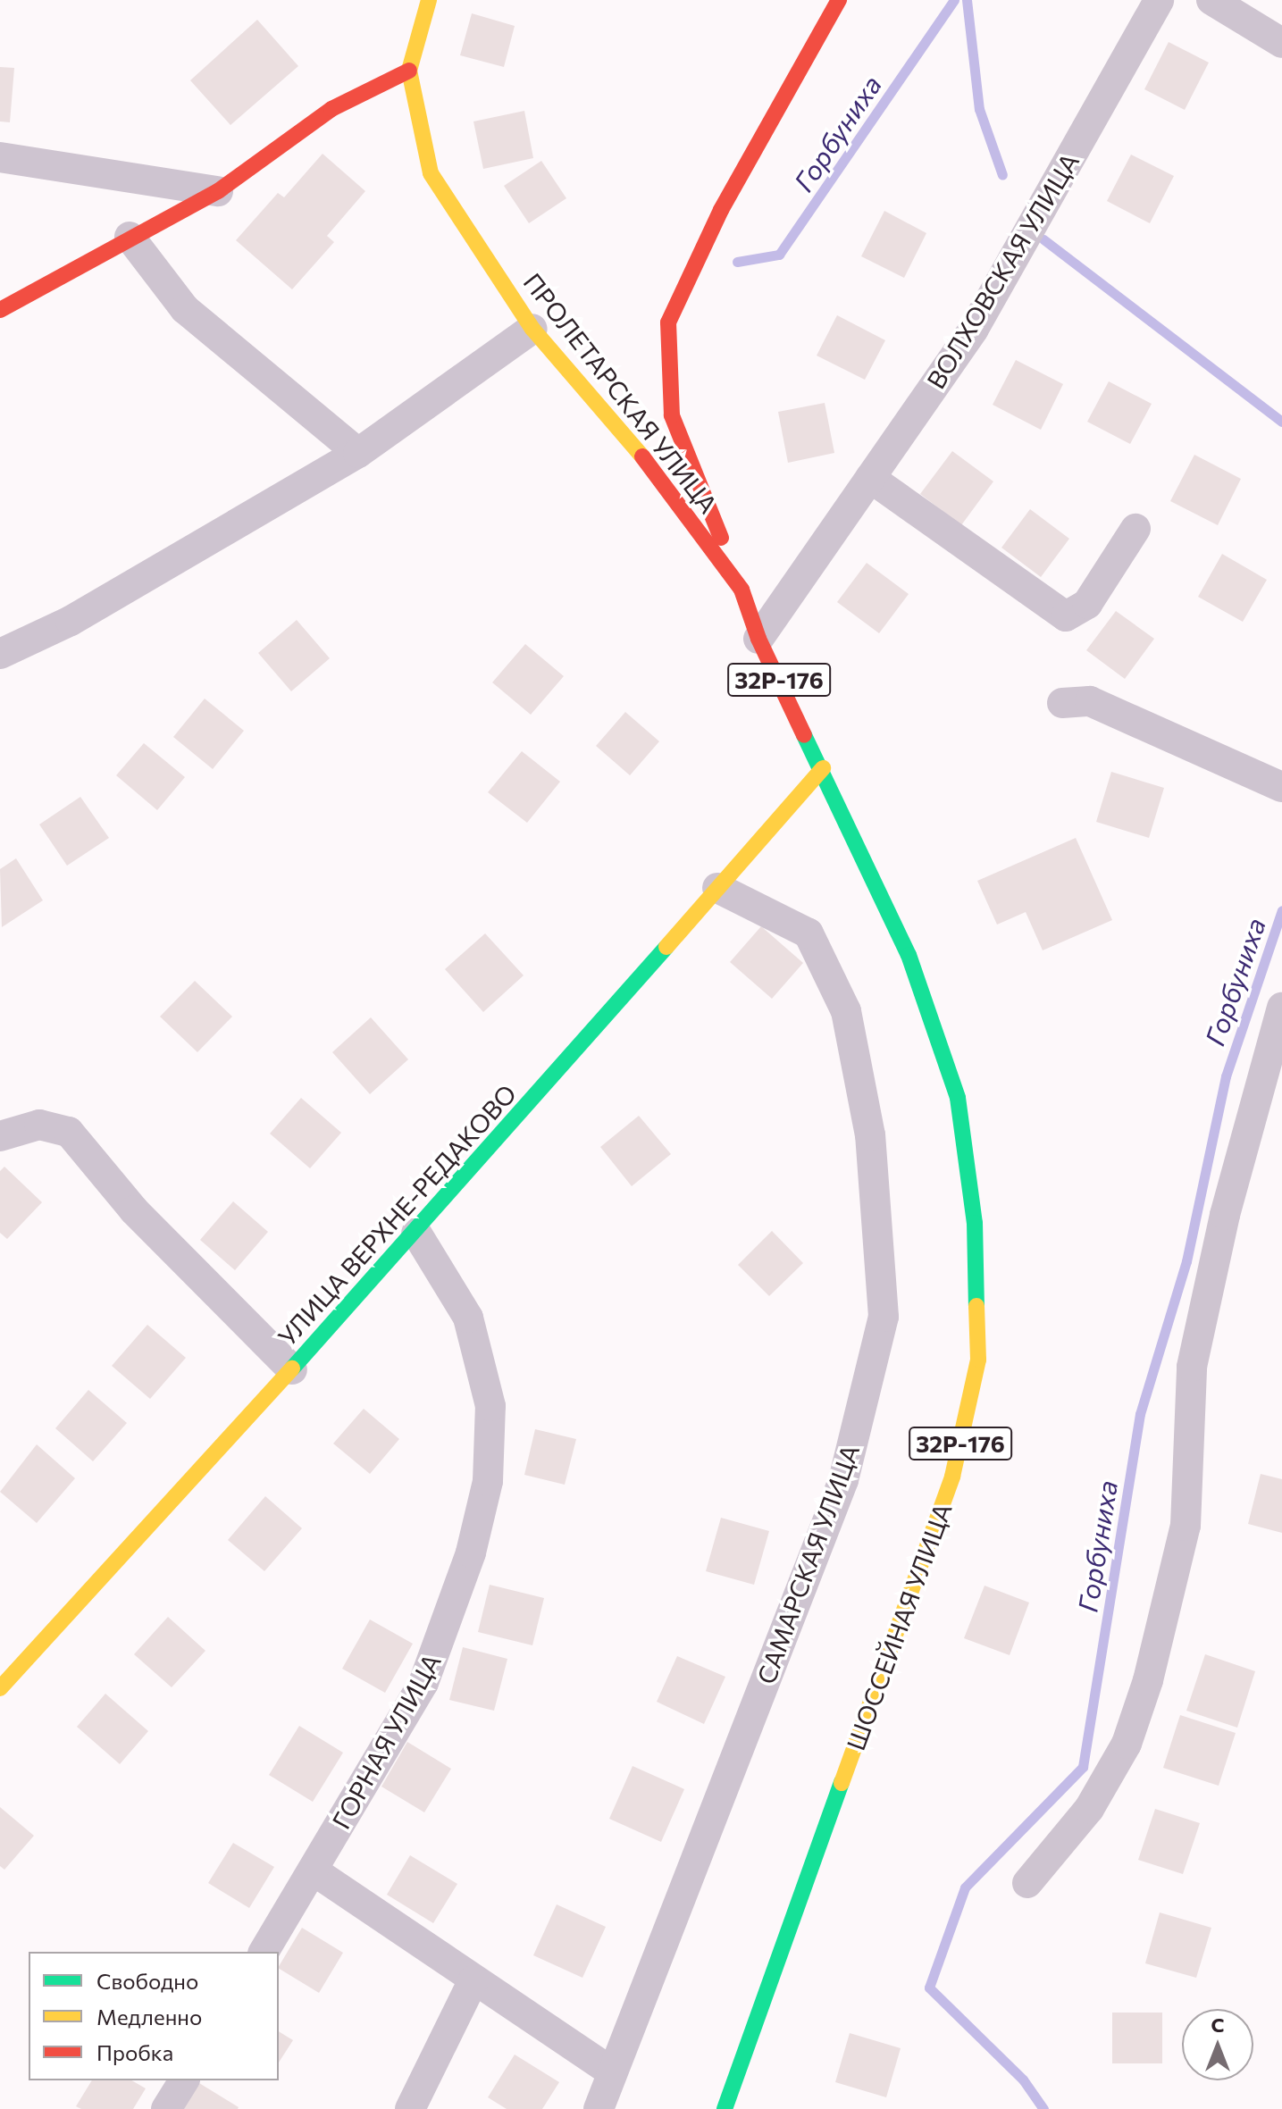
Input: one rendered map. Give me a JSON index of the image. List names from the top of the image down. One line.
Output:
{"streets":{"main road":["ПРОЛЕТАРСКАЯ УЛИЦА","32Р-176","УЛИЦА ВЕРХНЕ-РЕДАКОВО","ШОССЕЙНАЯ УЛИЦА"],"street":["ВОЛХОВСКАЯ УЛИЦА","САМАРСКАЯ УЛИЦА","ГОРНАЯ УЛИЦА"]},"crossings":[["ВОЛХОВСКАЯ УЛИЦА","ПРОЛЕТАРСКАЯ УЛИЦА"],["ПРОЛЕТАРСКАЯ УЛИЦА","УЛИЦА ВЕРХНЕ-РЕДАКОВО"],["ПРОЛЕТАРСКАЯ УЛИЦА","ШОССЕЙНАЯ УЛИЦА"],["УЛИЦА ВЕРХНЕ-РЕДАКОВО","САМАРСКАЯ УЛИЦА"],["УЛИЦА ВЕРХНЕ-РЕДАКОВО","ШОССЕЙНАЯ УЛИЦА"],["УЛИЦА ВЕРХНЕ-РЕДАКОВО","ГОРНАЯ УЛИЦА"]],"water":["Горбуниха"],"legend":["Свободно","Медленно","Пробка"],"north":"top"}
